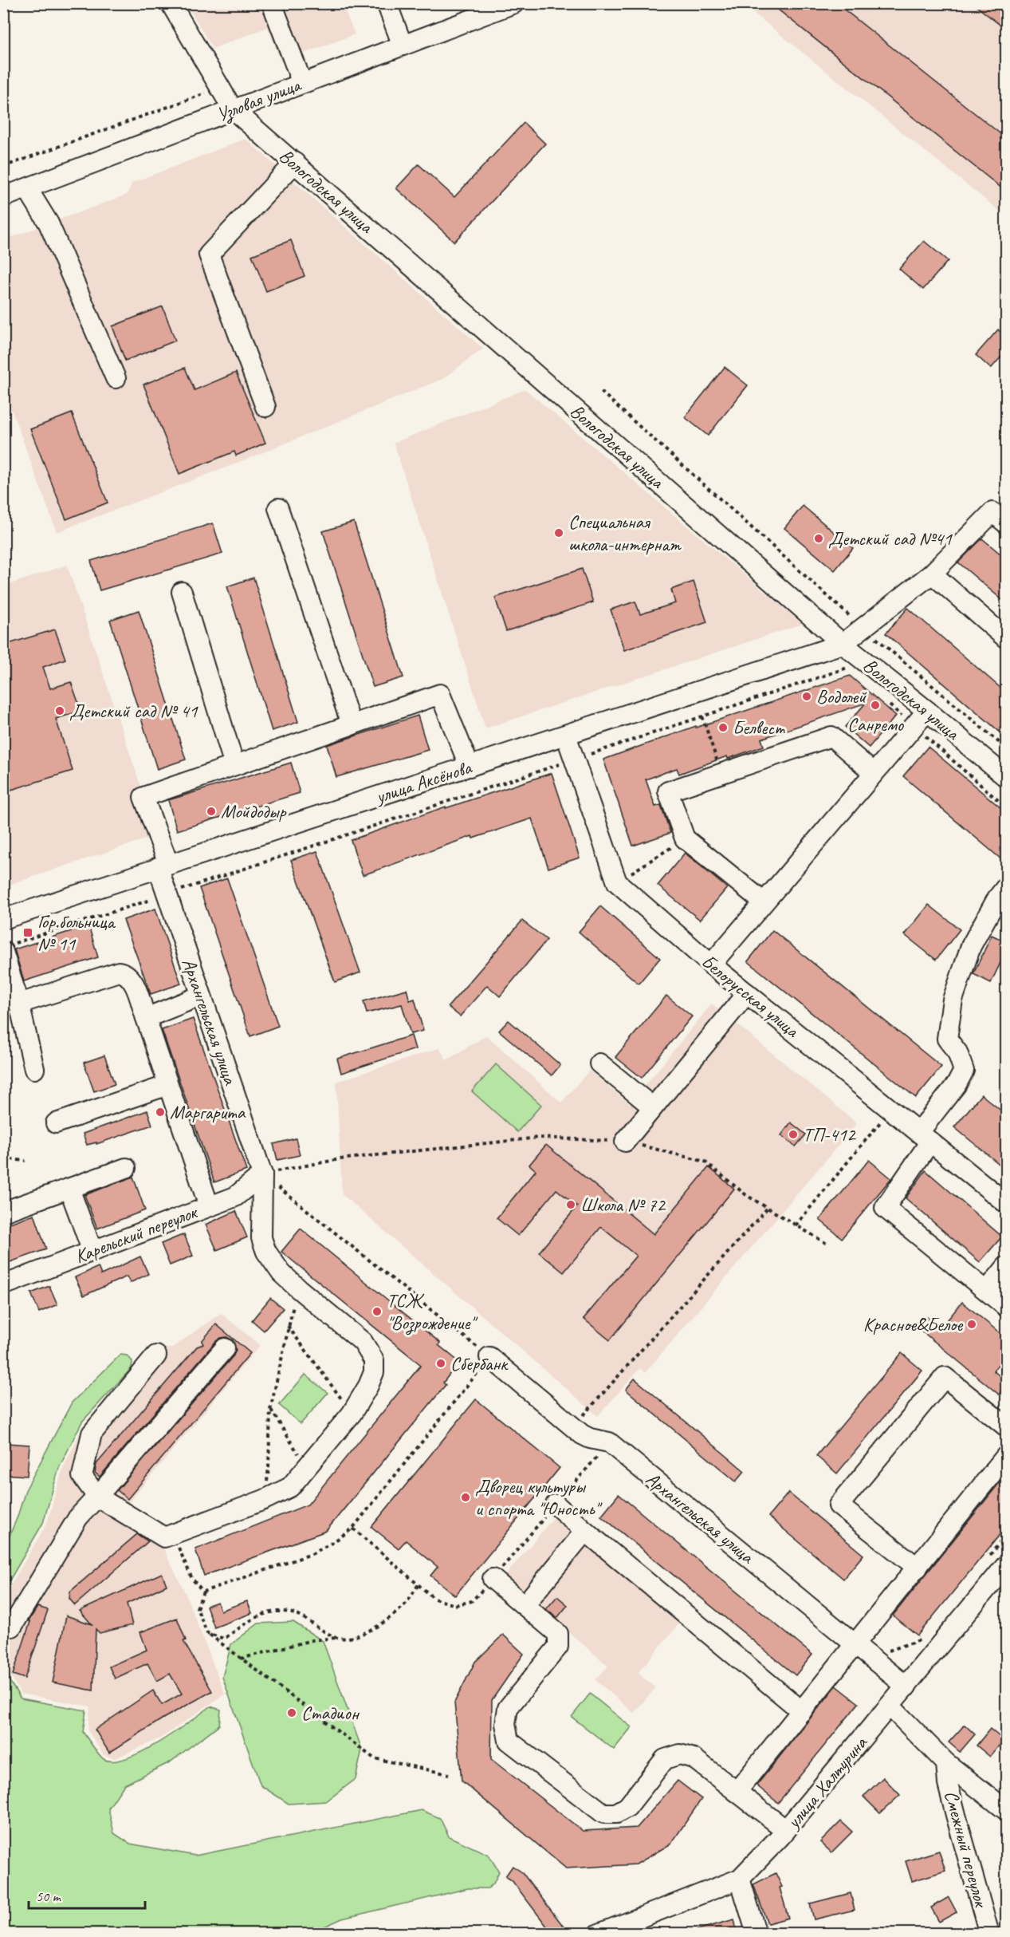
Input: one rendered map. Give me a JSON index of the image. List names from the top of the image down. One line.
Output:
{"streets":{"street":["Узловая улица","Вологодская улица","улица Аксёнова","Белорусская улица","Архангельская улица","Карельский переулок","улица Халтурина","Смежный переулок"]},"crossings":[["Узловая улица","Вологодская улица"],["Вологодская улица","улица Аксёнова"],["улица Аксёнова","Белорусская улица"],["улица Аксёнова","Архангельская улица"],["Архангельская улица","Карельский переулок"],["Архангельская улица","улица Халтурина"]],"places":{"other":["Специальная школа-интернат","Детский сад №41","Водолей","Санремо","Детский сад № 41","Белвест","Мойдодыр","Маргарита","ТП-412","Школа № 72","ТСЖ \"Возрождение\"","Красное&Белое","Сбербанк","Дворец культуры и спорта \"Юность\"","Стадион"],"transit":["Гор.больница № 11"]},"scale_bar":"50 m"}
